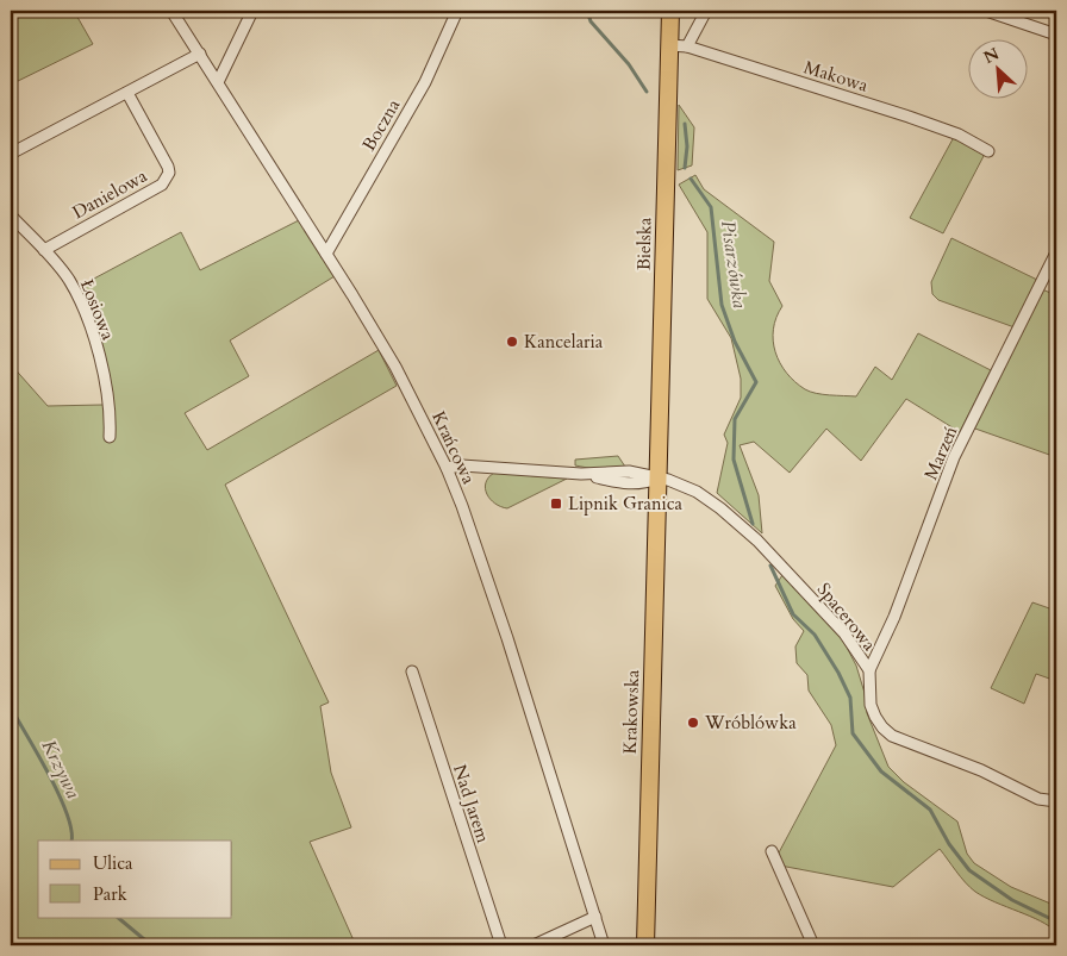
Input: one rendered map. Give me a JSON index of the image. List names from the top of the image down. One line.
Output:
{"streets":{"main road":["Bielska","Krakowska"],"street":["Makowa","Boczna","Danielowa","Łosiowa","Krańcowa","Marzeń","Spacerowa","Nad Jarem"]},"crossings":[["Makowa","Bielska"],["Boczna","Krańcowa"],["Danielowa","Łosiowa"],["Bielska","Spacerowa"],["Bielska","Krakowska"],["Krańcowa","Spacerowa"],["Marzeń","Spacerowa"],["Spacerowa","Krakowska"]],"water":["Pisarzówka","Krzywa"],"places":{"other":["Kancelaria","Wróblówka"],"transit":["Lipnik Granica"]},"legend":["Ulica","Park"],"north":"top left"}
